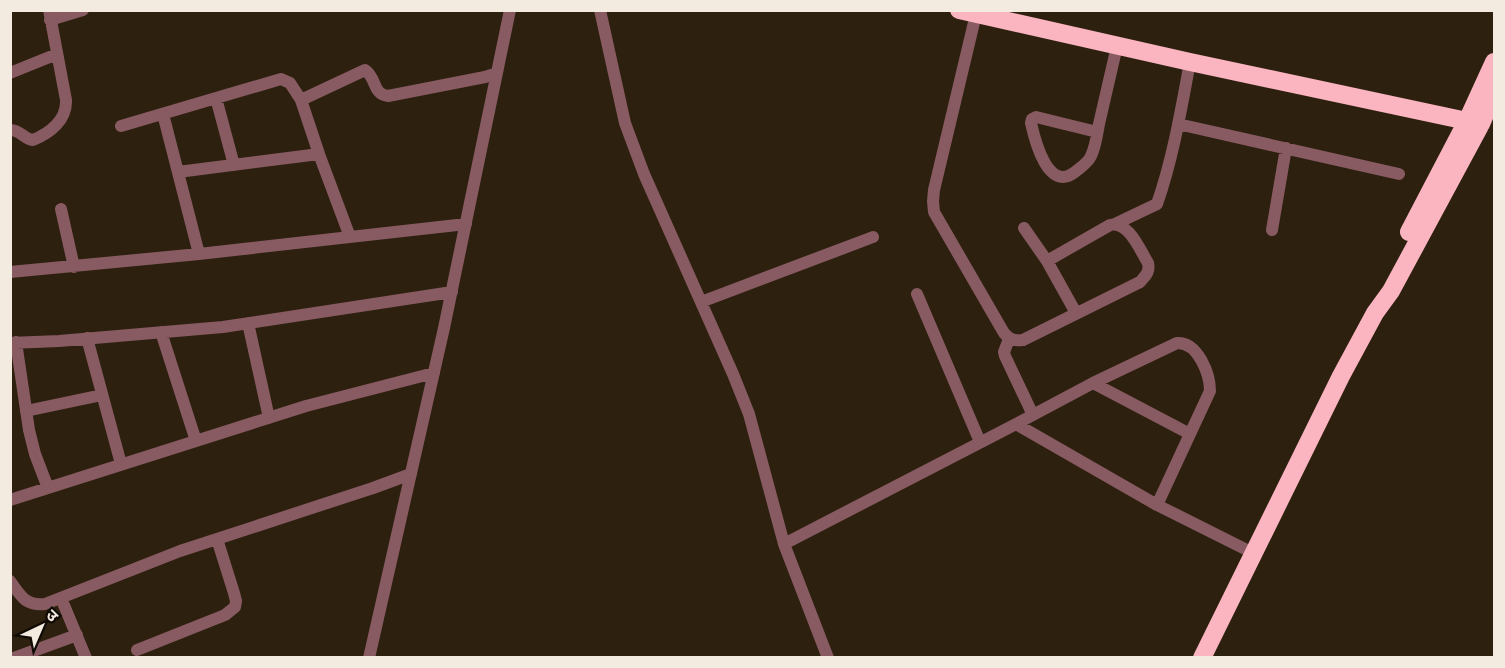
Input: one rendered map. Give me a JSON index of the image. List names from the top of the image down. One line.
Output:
{"north":"top right"}
